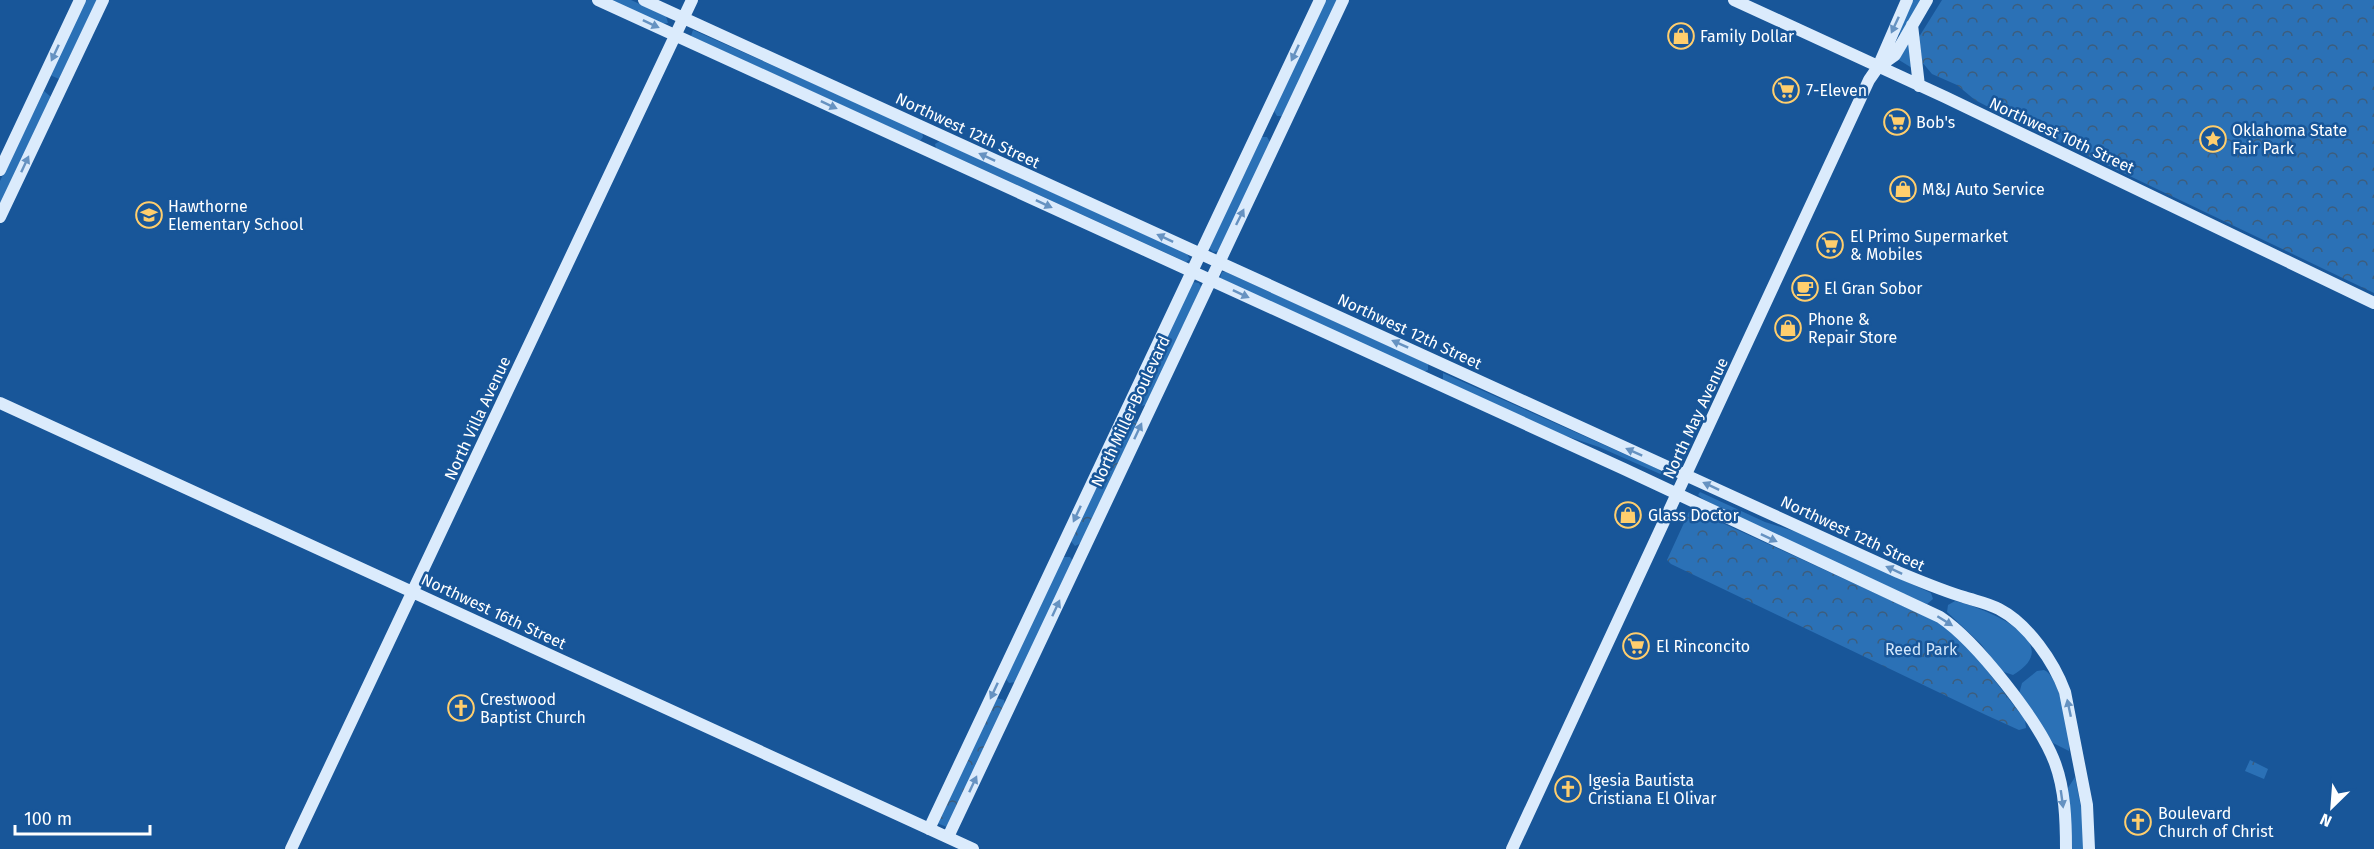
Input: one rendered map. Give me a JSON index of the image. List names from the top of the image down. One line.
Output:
{"streets":{"street":["Northwest 12th Street","Northwest 10th Street","North Miller Boulevard","North Villa Avenue","North May Avenue","Northwest 16th Street"]},"crossings":[["Northwest 12th Street","North Miller Boulevard"],["Northwest 12th Street","North Villa Avenue"],["Northwest 12th Street","North May Avenue"],["Northwest 10th Street","North May Avenue"],["North Miller Boulevard","Northwest 16th Street"],["North Villa Avenue","Northwest 16th Street"]],"parks":["Reed Park"],"places":{"shop":["Family Dollar","M&J Auto Service","Phone & Repair Store","Glass Doctor"],"supermarket":["7-Eleven","Bob's","El Primo Supermarket & Mobiles","El Rinconcito"],"place":["Oklahoma State Fair Park"],"school or university":["Hawthorne Elementary School"],"cafe":["El Gran Sobor"],"church":["Crestwood Baptist Church","Igesia Bautista Cristiana El Olivar","Boulevard Church of Christ"]},"scale_bar":"100 m","north":"bottom left"}
